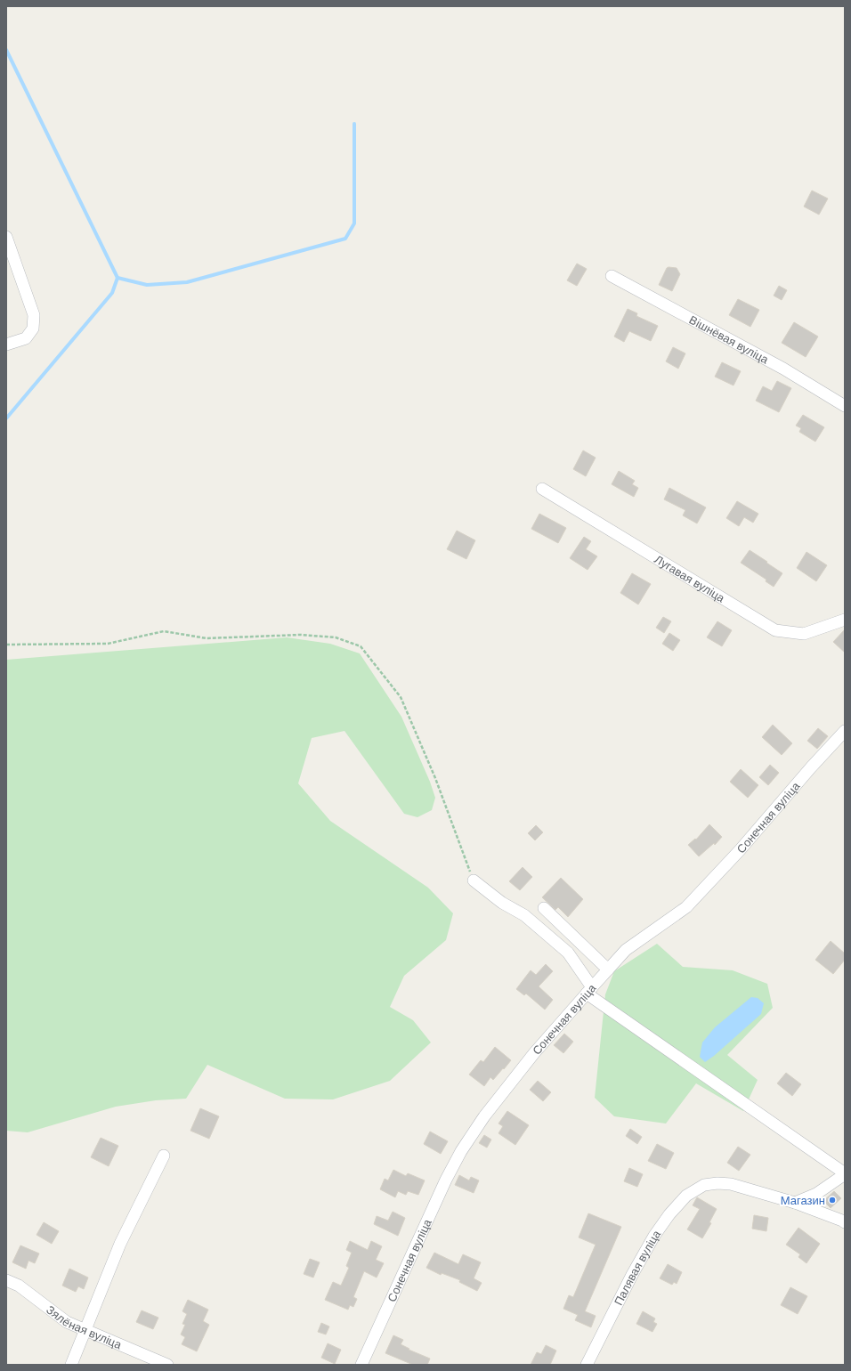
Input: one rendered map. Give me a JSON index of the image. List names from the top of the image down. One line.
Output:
{"streets":{"street":["Вішнёвая вуліца","Лугавая вуліца","Сонечная вуліца","Палявая вуліца","Зялёная вуліца"]},"places":["Магазин"]}
